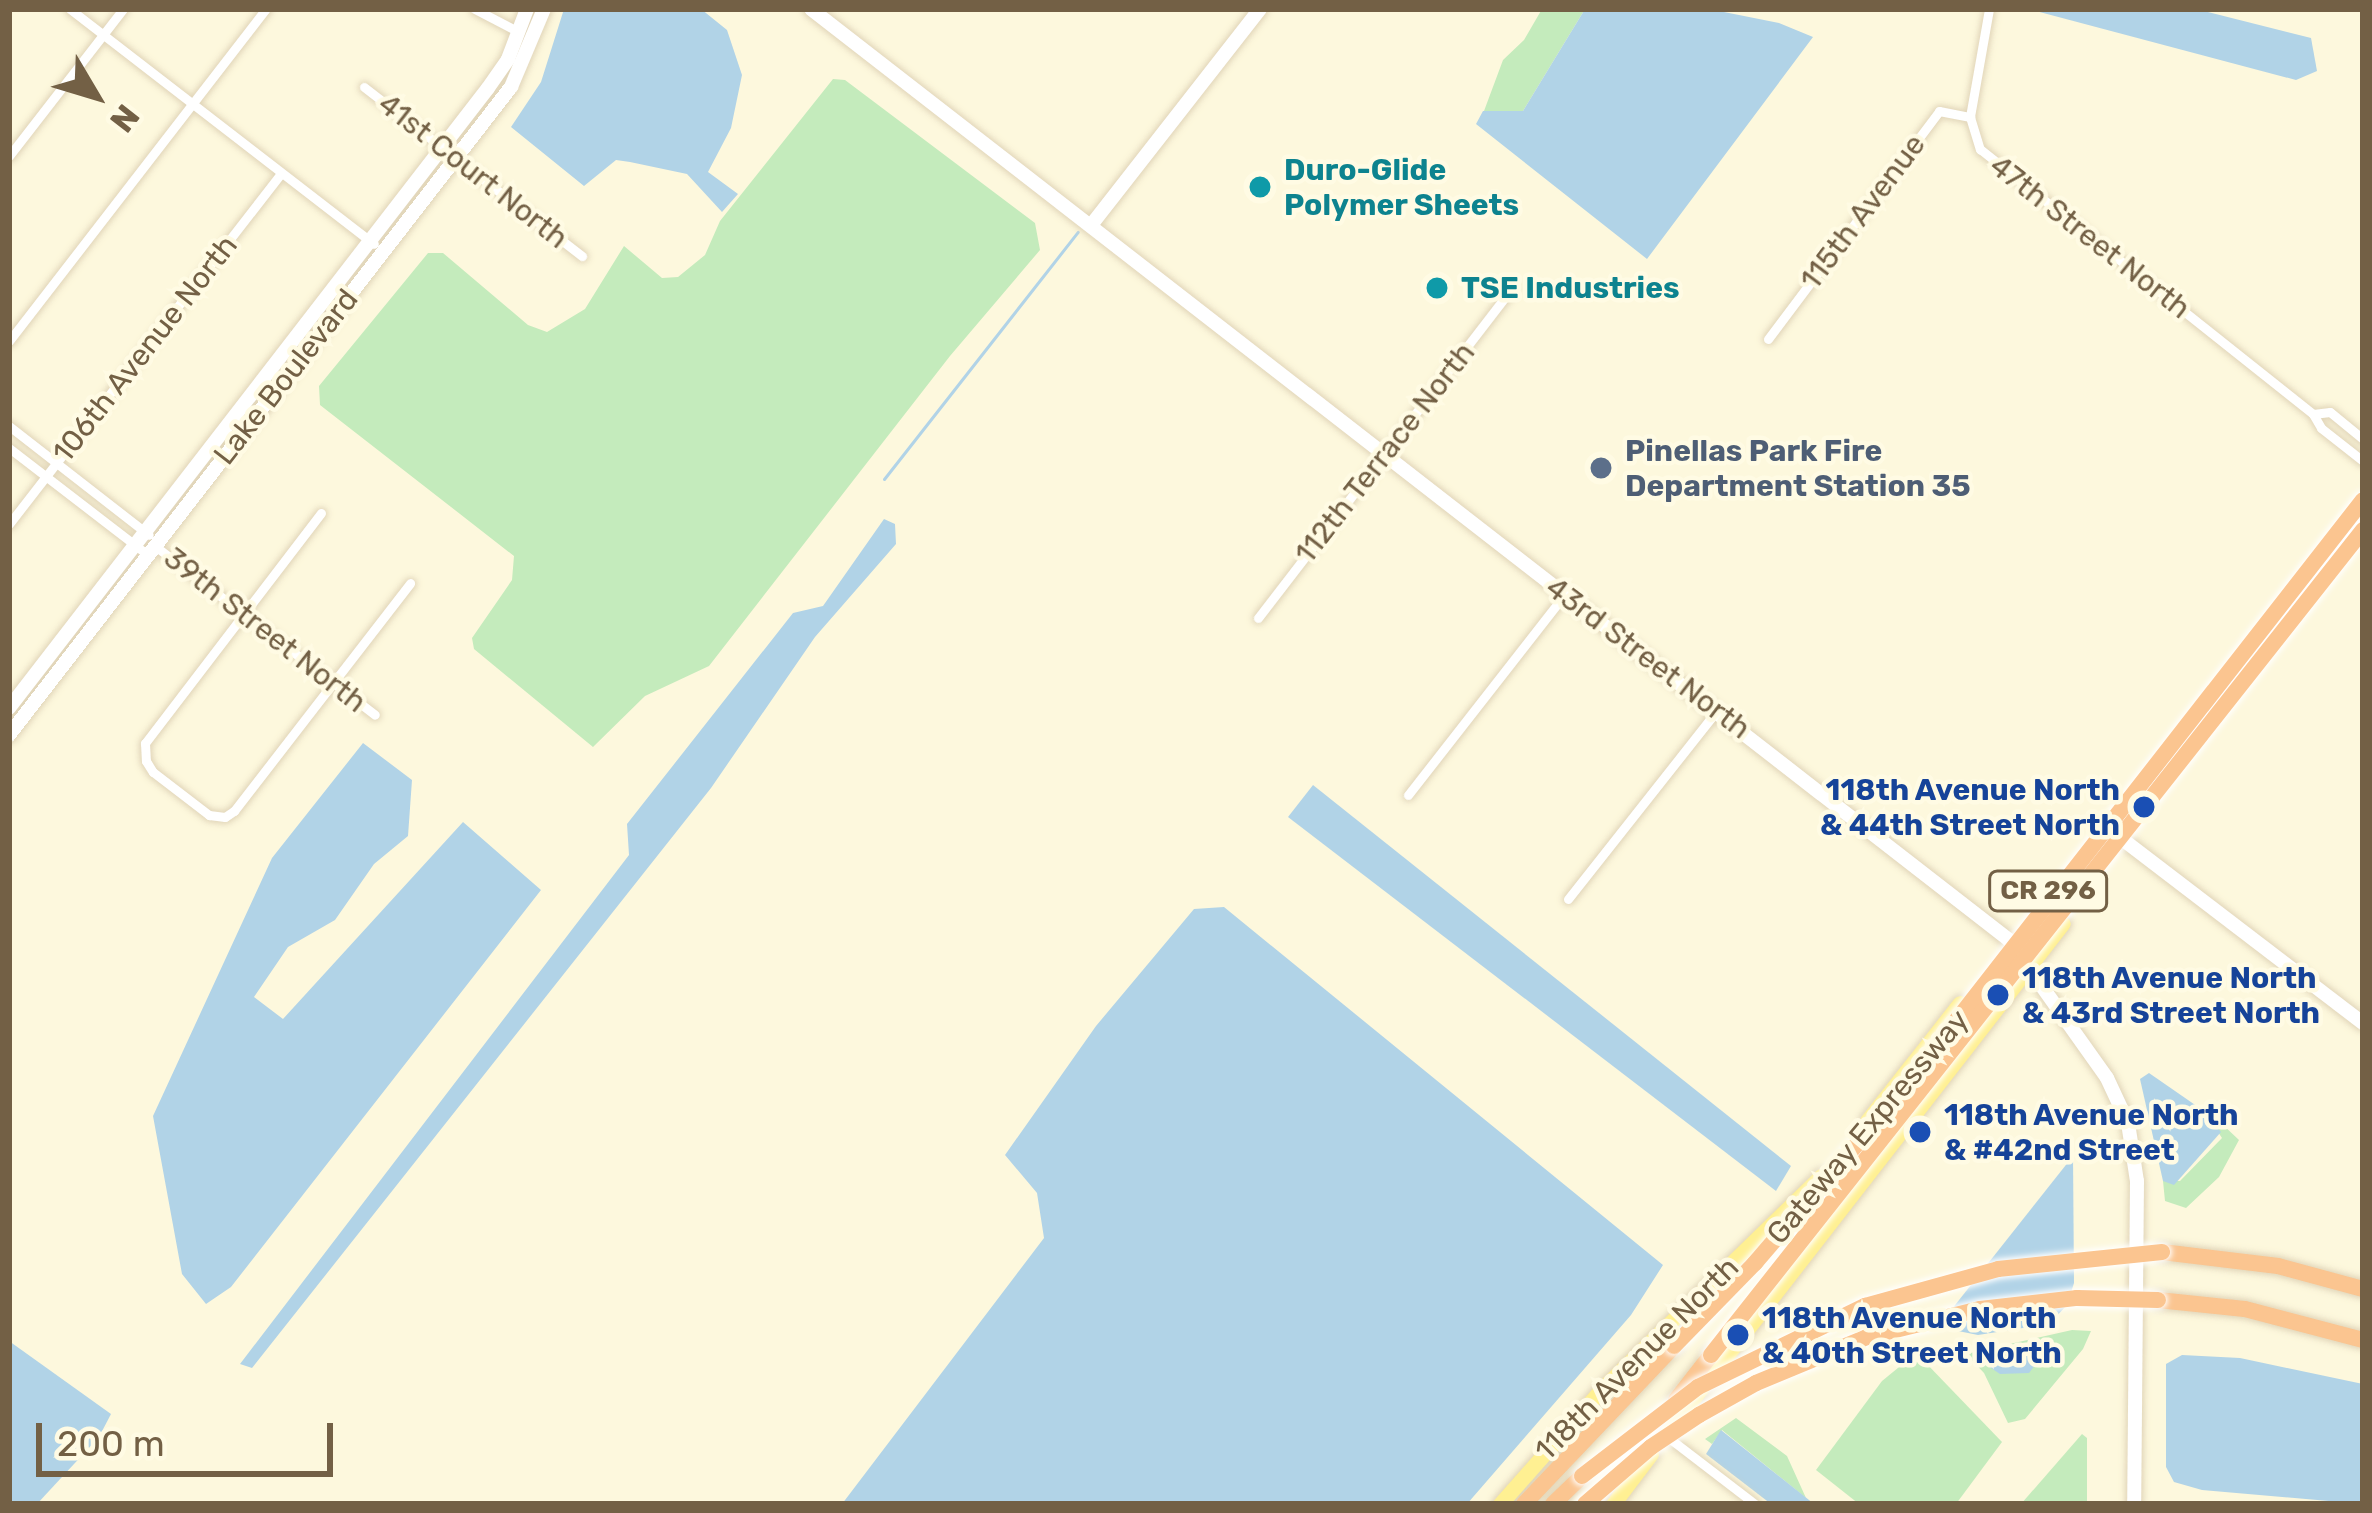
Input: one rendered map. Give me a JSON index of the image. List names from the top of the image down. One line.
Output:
{"streets":{"highway":["Gateway Expressway"],"main road":["CR 296","118th Avenue North"],"street":["41st Court North","115th Avenue","47th Street North","106th Avenue North","Lake Boulevard","112th Terrace North","39th Street North","43rd Street North"]},"crossings":[["41st Court North","Lake Boulevard"],["115th Avenue","47th Street North"],["106th Avenue North","39th Street North"],["Lake Boulevard","39th Street North"],["112th Terrace North","43rd Street North"],["43rd Street North","118th Avenue North"]],"places":["Duro-Glide Polymer Sheets","TSE Industries","Pinellas Park Fire Department Station 35","118th Avenue North & 44th Street North","118th Avenue North & 43rd Street North","118th Avenue North & #42nd Street","118th Avenue North & 40th Street North"],"scale_bar":"200 m","north":"bottom right"}
